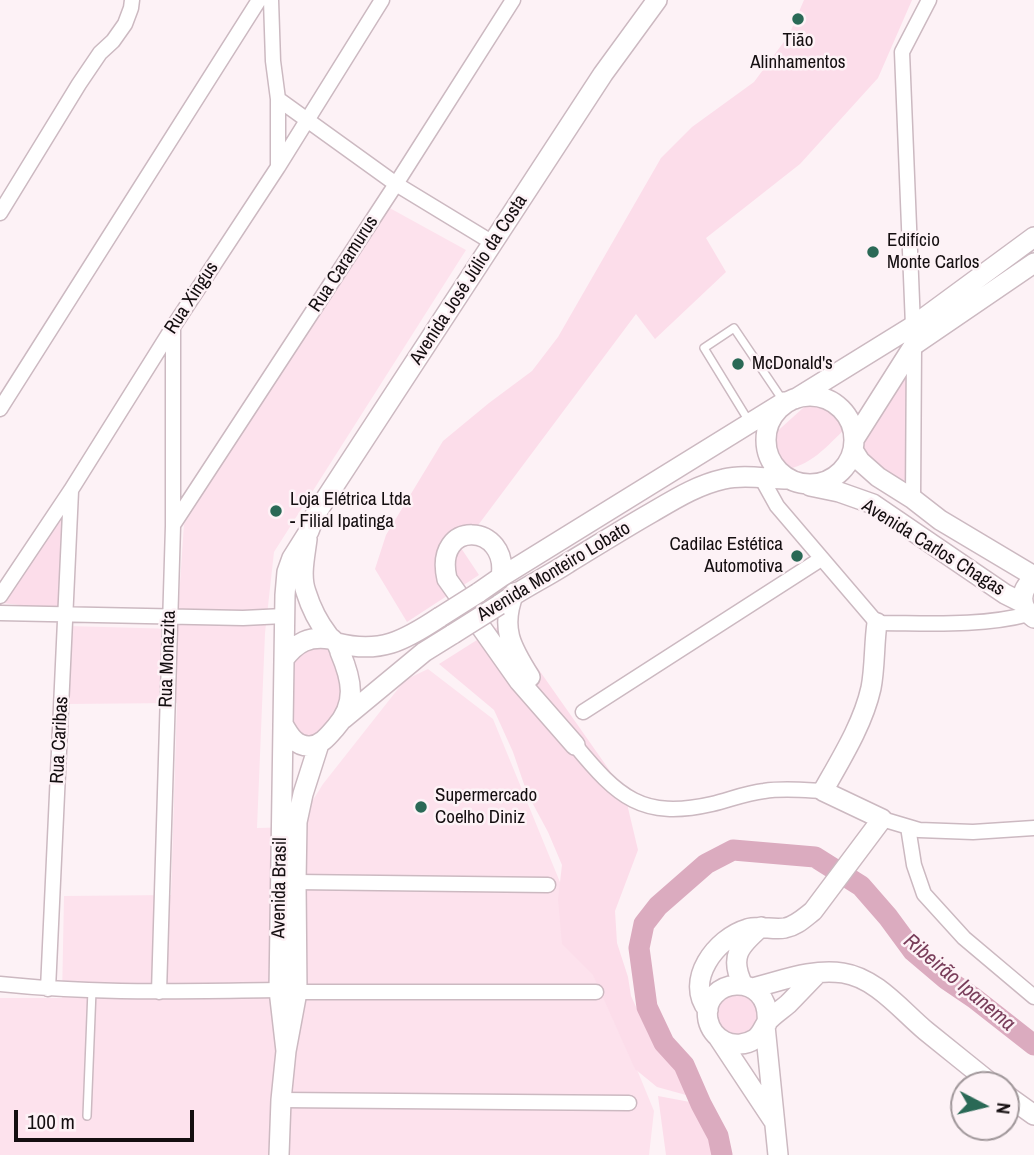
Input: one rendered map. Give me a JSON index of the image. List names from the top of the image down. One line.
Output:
{"streets":{"main road":["Avenida José Júlio da Costa","Avenida Carlos Chagas","Avenida Monteiro Lobato","Avenida Brasil"],"street":["Rua Caramurus","Rua Xingus","Rua Monazita","Rua Caribas"]},"crossings":[["Rua Caramurus","Rua Monazita"],["Avenida José Júlio da Costa","Avenida Monteiro Lobato"],["Avenida José Júlio da Costa","Avenida Brasil"],["Rua Xingus","Rua Monazita"],["Rua Xingus","Rua Caribas"],["Avenida Carlos Chagas","Avenida Monteiro Lobato"],["Avenida Monteiro Lobato","Avenida Brasil"]],"water":["Ribeirão Ipanema"],"places":["Tião Alinhamentos","Edifício Monte Carlos","McDonald's","Loja Elétrica Ltda - Filial Ipatinga","Cadilac Estética Automotiva","Supermercado Coelho Diniz"],"scale_bar":"100 m","north":"right"}
